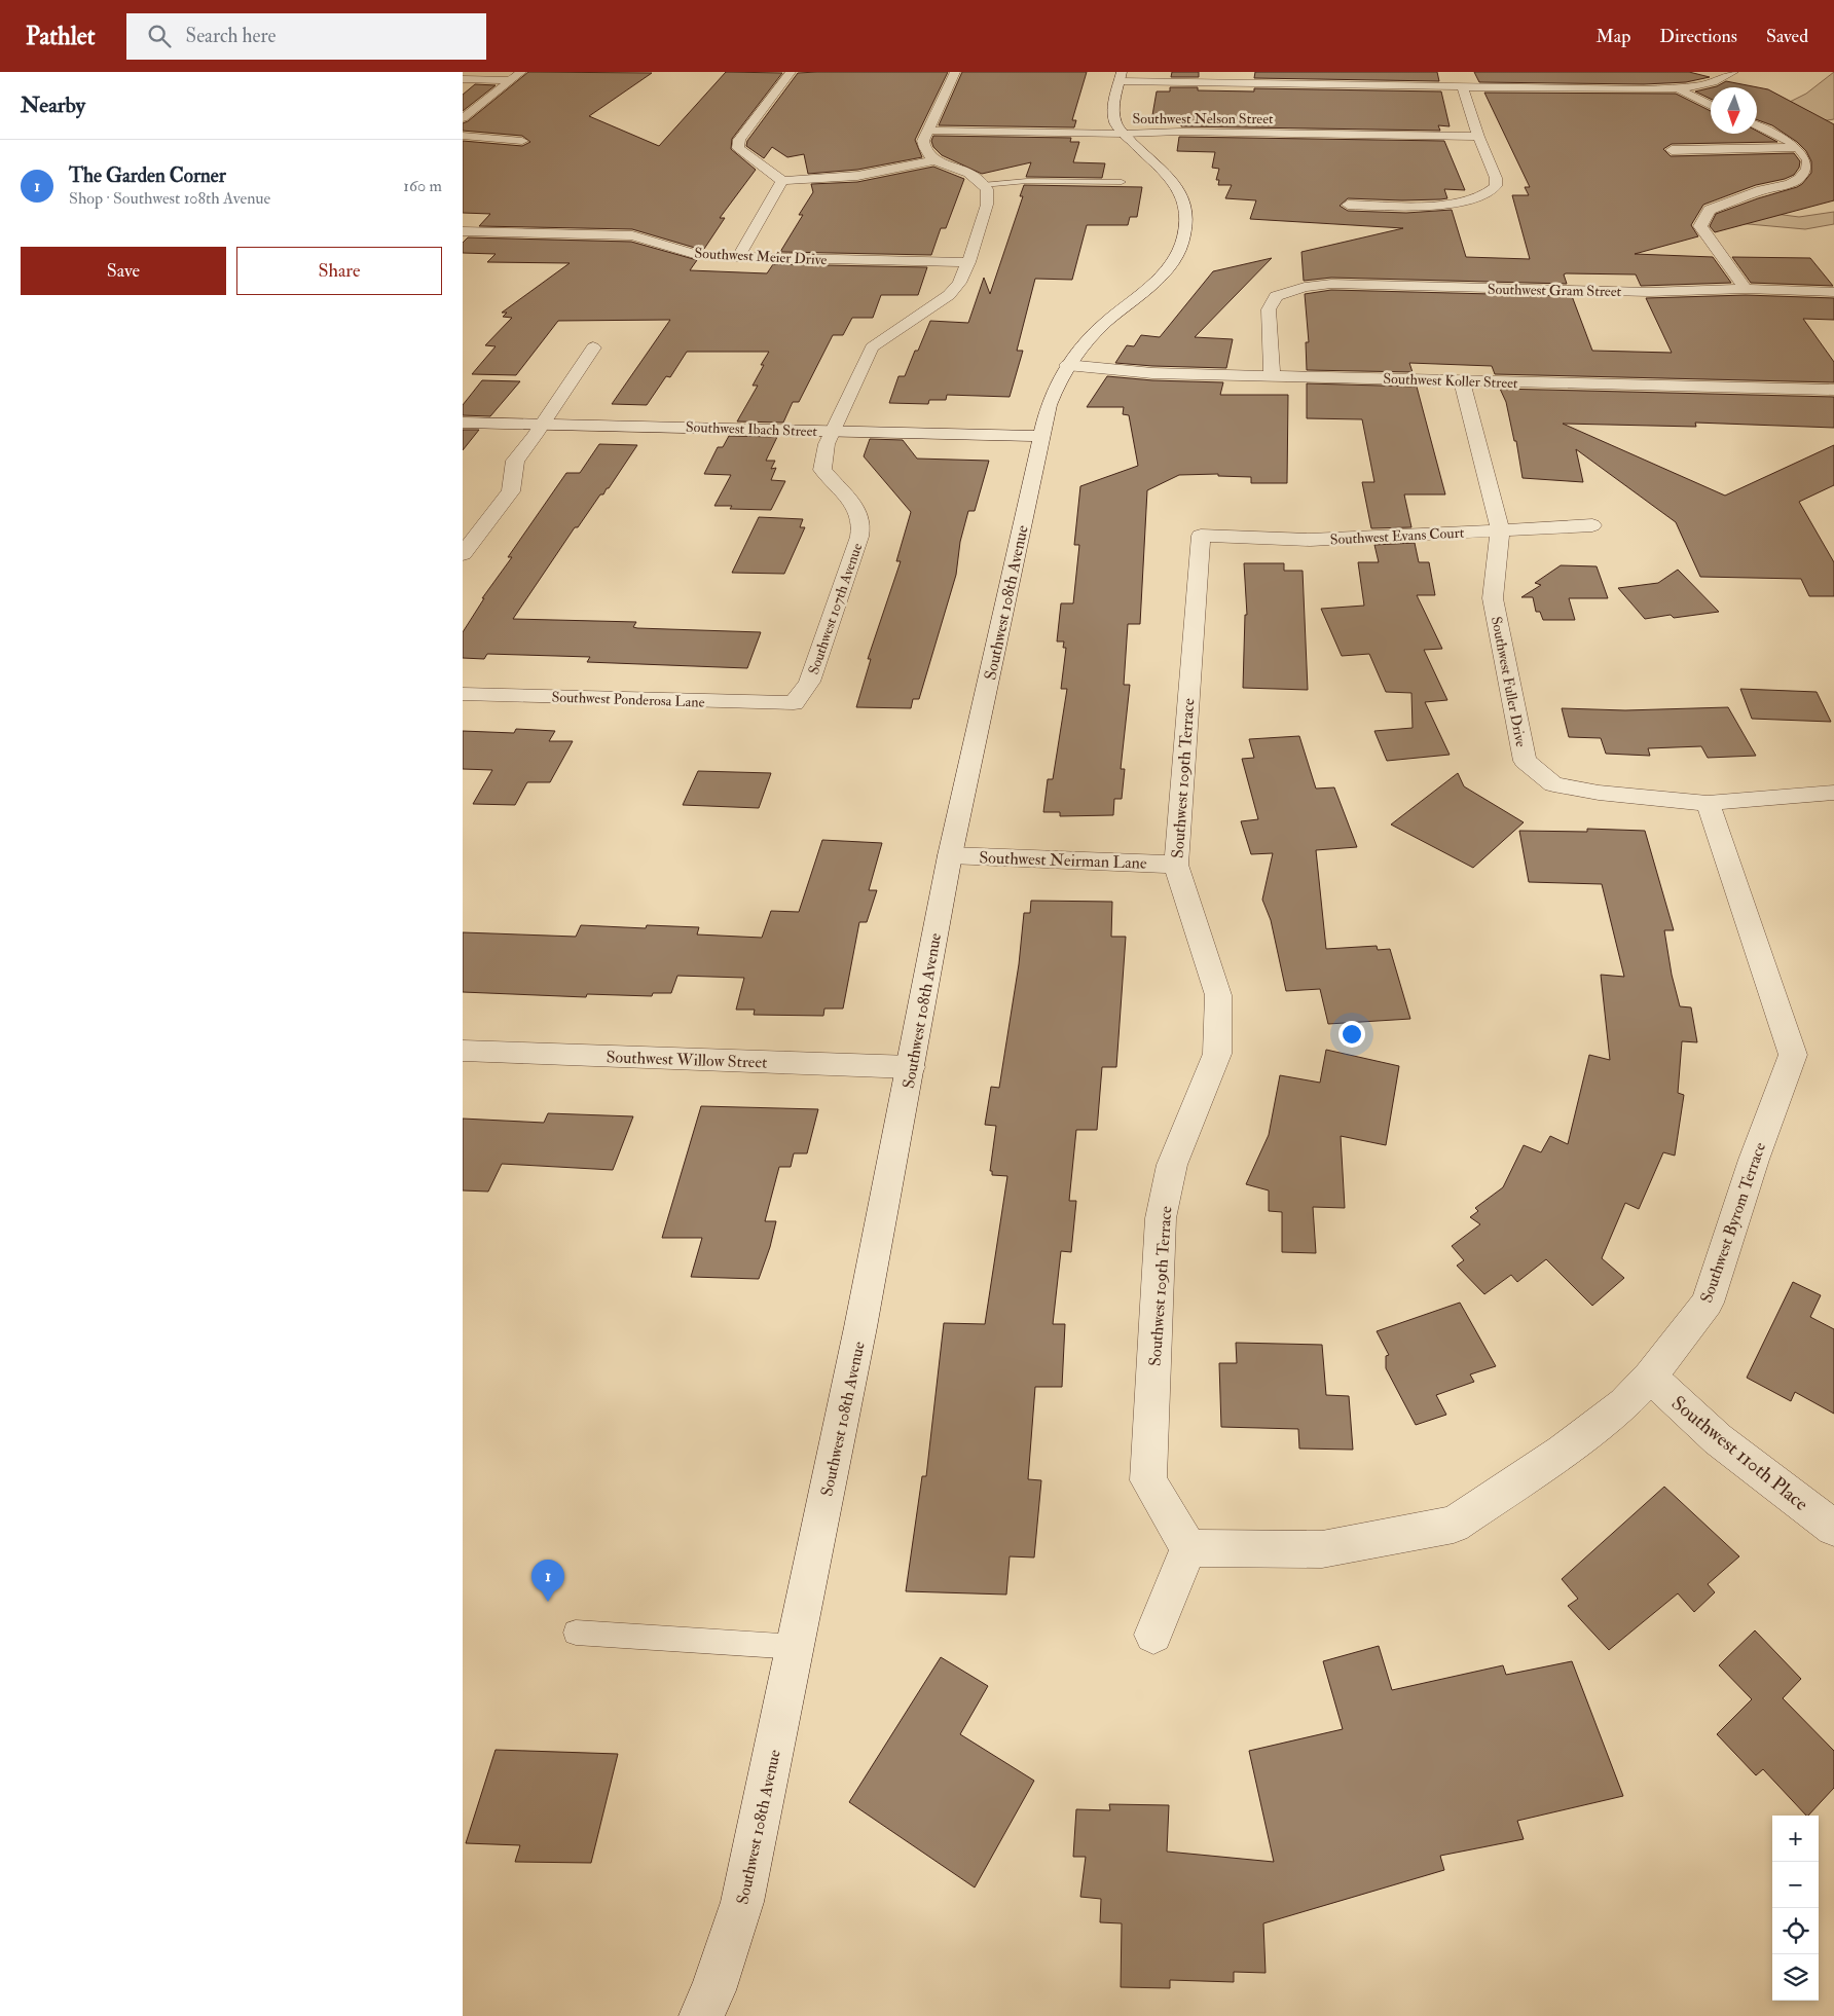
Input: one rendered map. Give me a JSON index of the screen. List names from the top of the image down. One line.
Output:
{"streets":{"street":["Southwest Nelson Street","Southwest Meier Drive","Southwest Gram Street","Southwest Koller Street","Southwest Ibach Street","Southwest Evans Court","Southwest 108th Avenue","Southwest 107th Avenue","Southwest Fuller Drive","Southwest Ponderosa Lane","Southwest 109th Terrace","Southwest Neirman Lane","Southwest Willow Street","Southwest Byrom Terrace","Southwest 110th Place"]},"crossings":[["Southwest Nelson Street","Southwest 108th Avenue"],["Southwest Meier Drive","Southwest 107th Avenue"],["Southwest Gram Street","Southwest Koller Street"],["Southwest Koller Street","Southwest 108th Avenue"],["Southwest Koller Street","Southwest Fuller Drive"],["Southwest Ibach Street","Southwest 108th Avenue"],["Southwest Ibach Street","Southwest 107th Avenue"],["Southwest Evans Court","Southwest Fuller Drive"],["Southwest Evans Court","Southwest 109th Terrace"],["Southwest 108th Avenue","Southwest Neirman Lane"],["Southwest 108th Avenue","Southwest Willow Street"],["Southwest 107th Avenue","Southwest Ponderosa Lane"],["Southwest Fuller Drive","Southwest Byrom Terrace"],["Southwest 109th Terrace","Southwest Neirman Lane"],["Southwest 109th Terrace","Southwest Byrom Terrace"],["Southwest Byrom Terrace","Southwest 110th Place"]],"north":"bottom","page":{"header":"Pathlet","search":"Search here","nav":["Map","Directions","Saved"],"heading":"Nearby","list":[{"mark":"1","name":"The Garden Corner","note":"Shop · Southwest 108th Avenue","value":"160 m"}],"buttons":["Save","Share"],"pins":"1","map_buttons":["+","−"]}}
